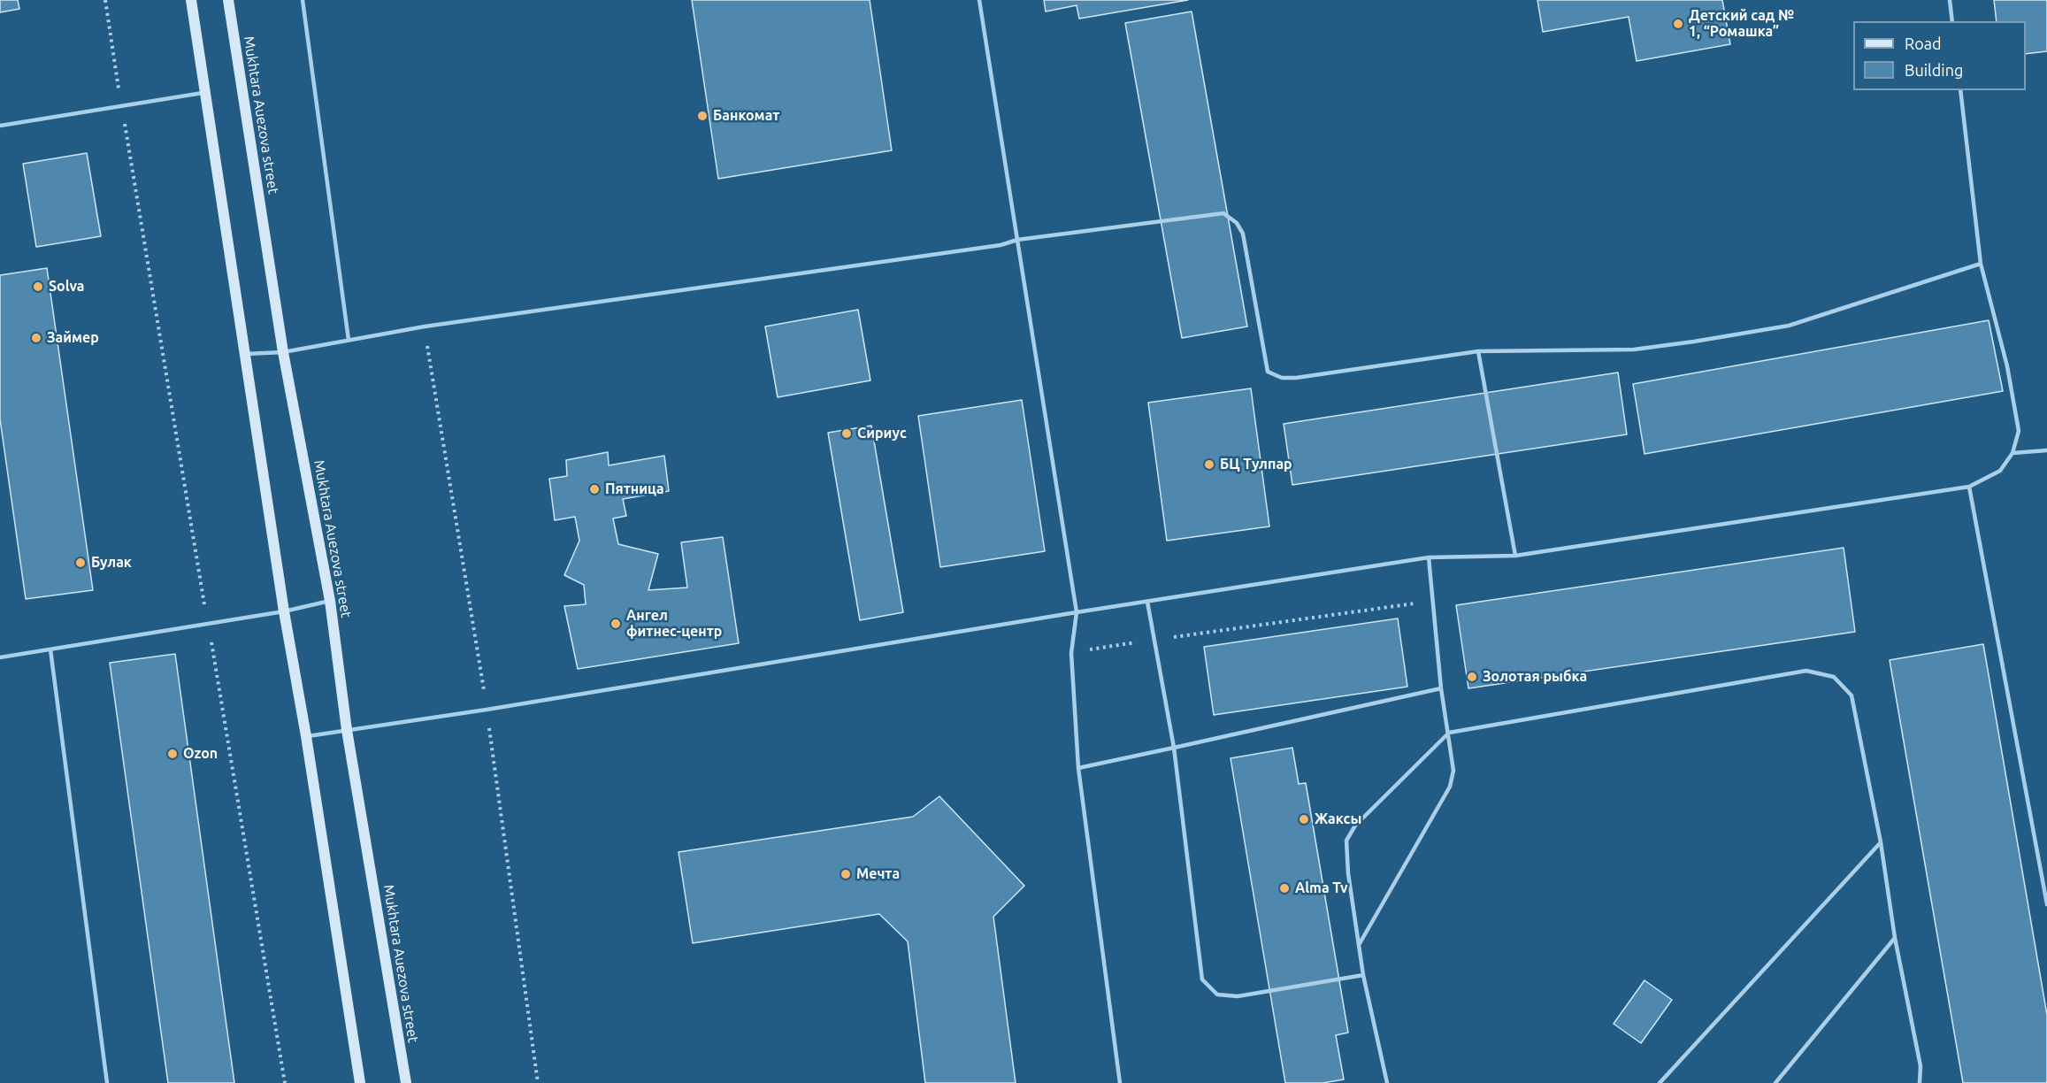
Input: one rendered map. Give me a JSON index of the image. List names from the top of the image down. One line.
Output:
{"streets":{"main road":["Mukhtara Auezova street"]},"places":["Детский сад № 1, “Ромашка”","Банкомат","Solva","Займер","Сириус","БЦ Тулпар","Пятница","Булак","Ангел фитнес-центр","Золотая рыбка","Ozon","Жаксы","Мечта","Alma Tv"],"legend":["Road","Building"]}
